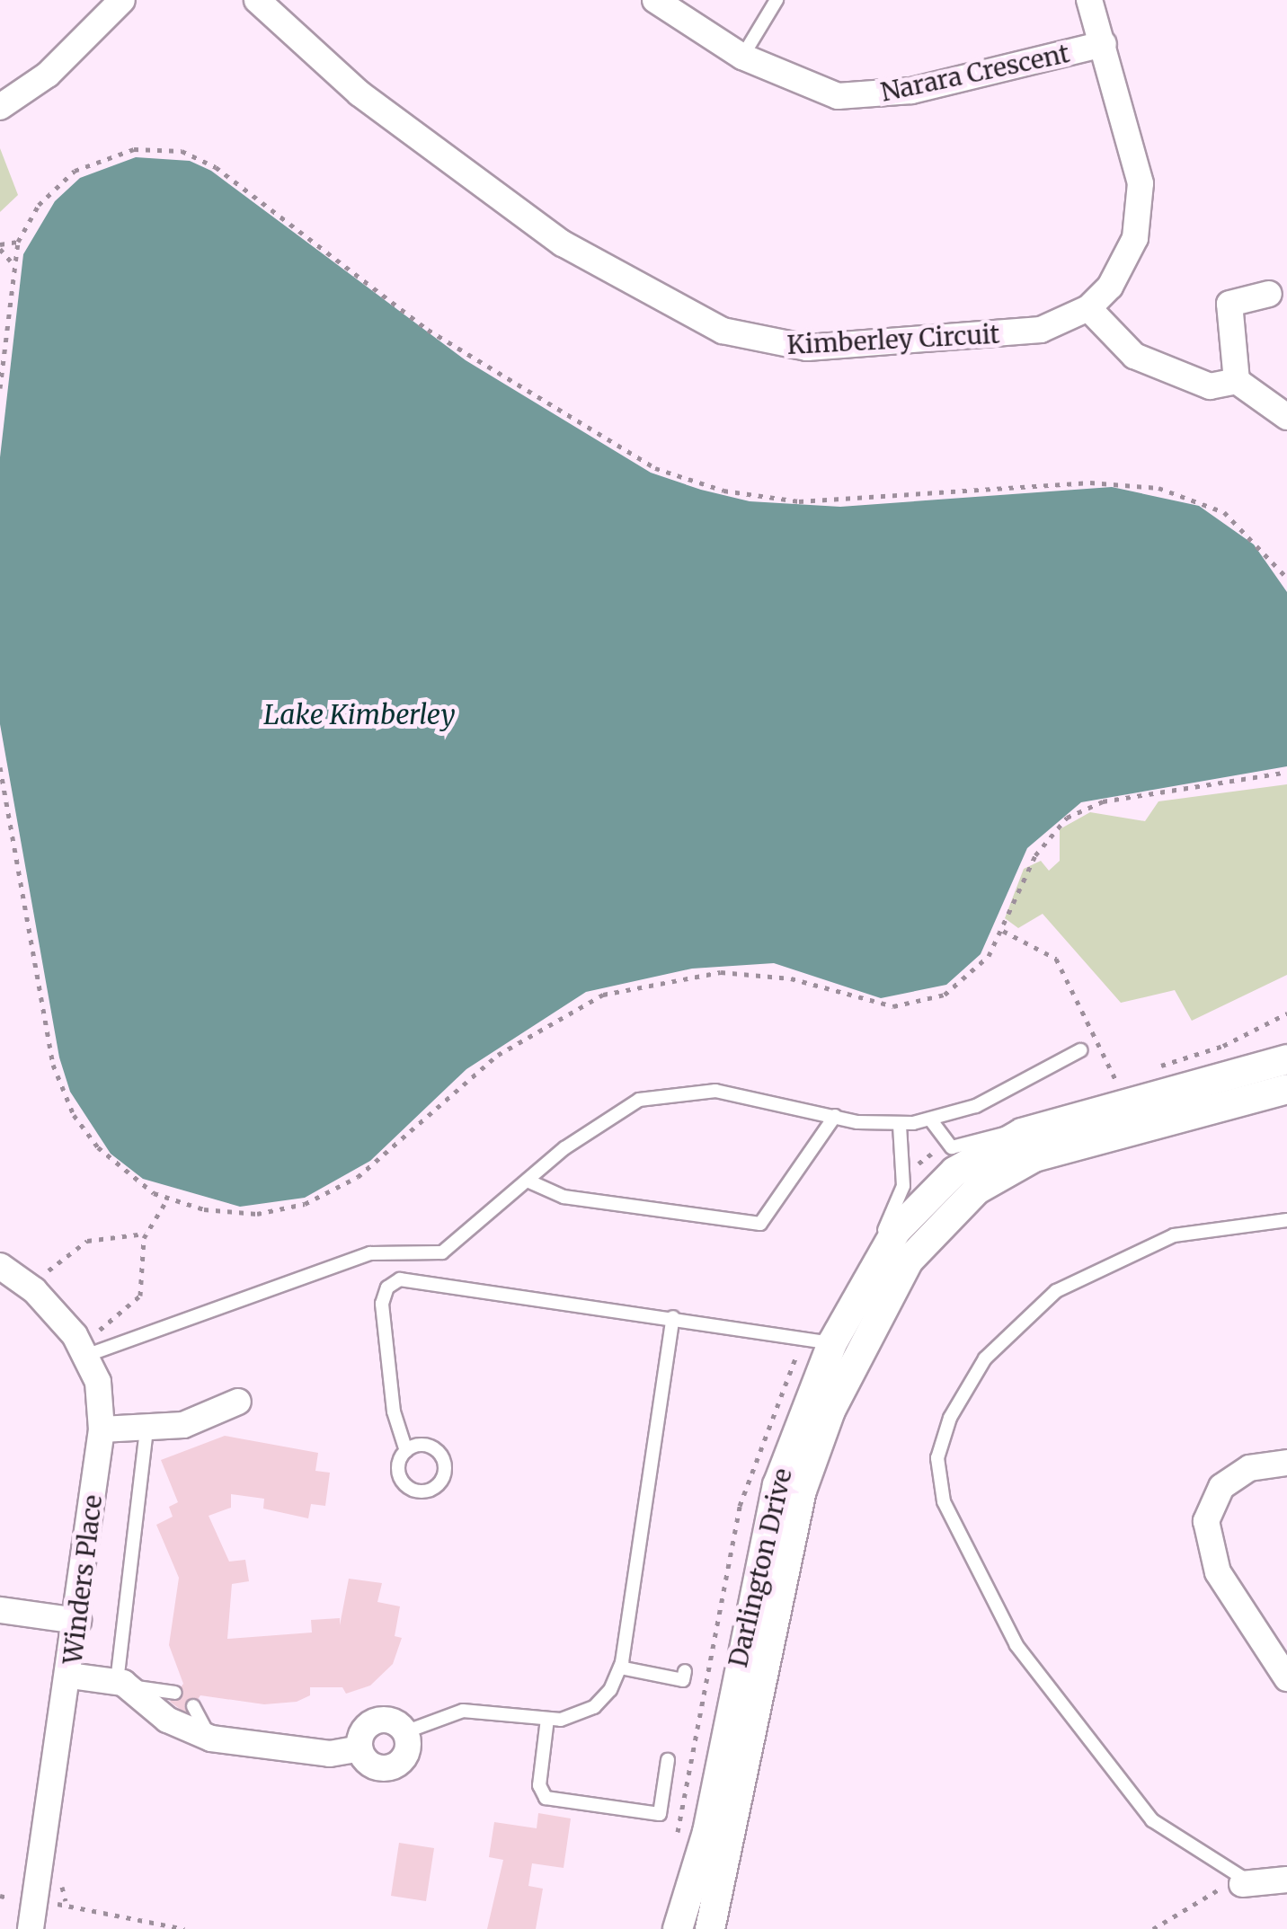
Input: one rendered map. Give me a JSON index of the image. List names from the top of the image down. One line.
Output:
{"streets":{"street":["Narara Crescent","Kimberley Circuit","Darlington Drive","Winders Place"]},"crossings":[["Narara Crescent","Kimberley Circuit"]],"water":["Lake Kimberley"]}
